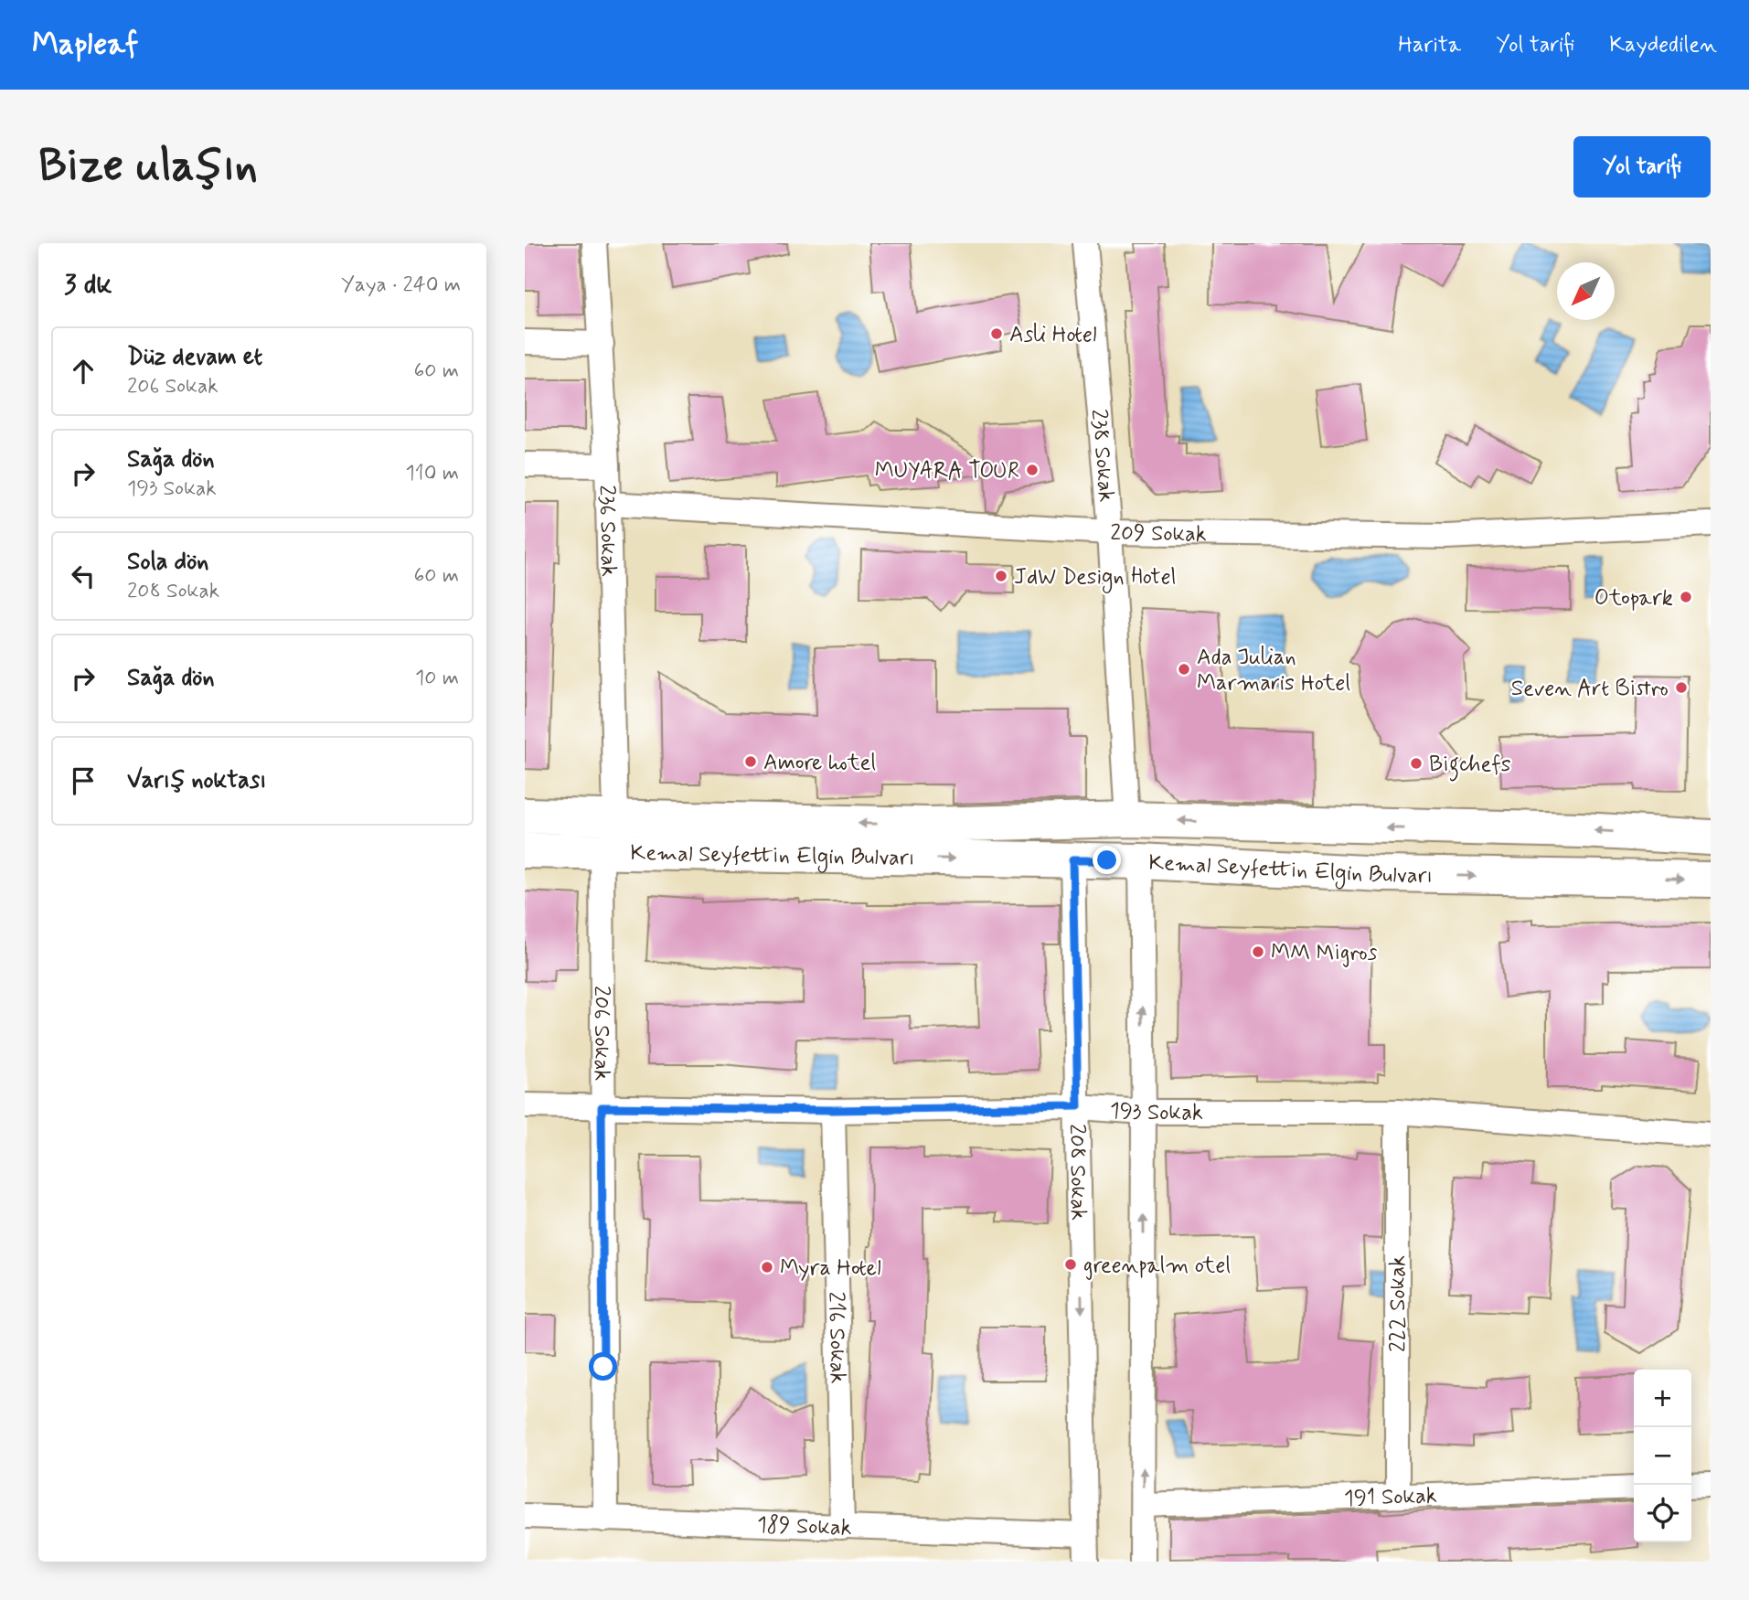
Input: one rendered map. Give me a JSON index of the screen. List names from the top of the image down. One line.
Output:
{"streets":{"main road":["Kemal Seyfettin Elgin Bulvarı"],"street":["238 Sokak","236 Sokak","209 Sokak","206 Sokak","193 Sokak","208 Sokak","222 Sokak","216 Sokak","191 Sokak","189 Sokak"]},"crossings":[["238 Sokak","209 Sokak"],["238 Sokak","Kemal Seyfettin Elgin Bulvarı"],["236 Sokak","209 Sokak"],["236 Sokak","Kemal Seyfettin Elgin Bulvarı"],["Kemal Seyfettin Elgin Bulvarı","206 Sokak"],["Kemal Seyfettin Elgin Bulvarı","208 Sokak"],["206 Sokak","193 Sokak"],["206 Sokak","189 Sokak"],["193 Sokak","208 Sokak"],["193 Sokak","222 Sokak"],["193 Sokak","216 Sokak"],["208 Sokak","189 Sokak"],["222 Sokak","191 Sokak"],["216 Sokak","189 Sokak"]],"places":["Asli Hotel","MUYARA TOUR","JdW Design Hotel","Otopark","Ada Julian Marmaris Hotel","Seven Art Bistro","Amore hotel","Bigchefs","MM Migros","greenpalm otel","Myra Hotel"],"north":"bottom left","page":{"header":"Mapleaf","nav":["Harita","Yol tarifi","Kaydedilen"],"buttons":"Yol tarifi","title":"Bize ulaşın","heading":["3 dk","Yaya · 240 m"],"list":[["Düz devam et","206 Sokak","60 m"],["Sağa dön","193 Sokak","110 m"],["Sola dön","208 Sokak","60 m"],["Sağa dön","10 m"],"Varış noktası"],"map_buttons":["+","−"]}}
